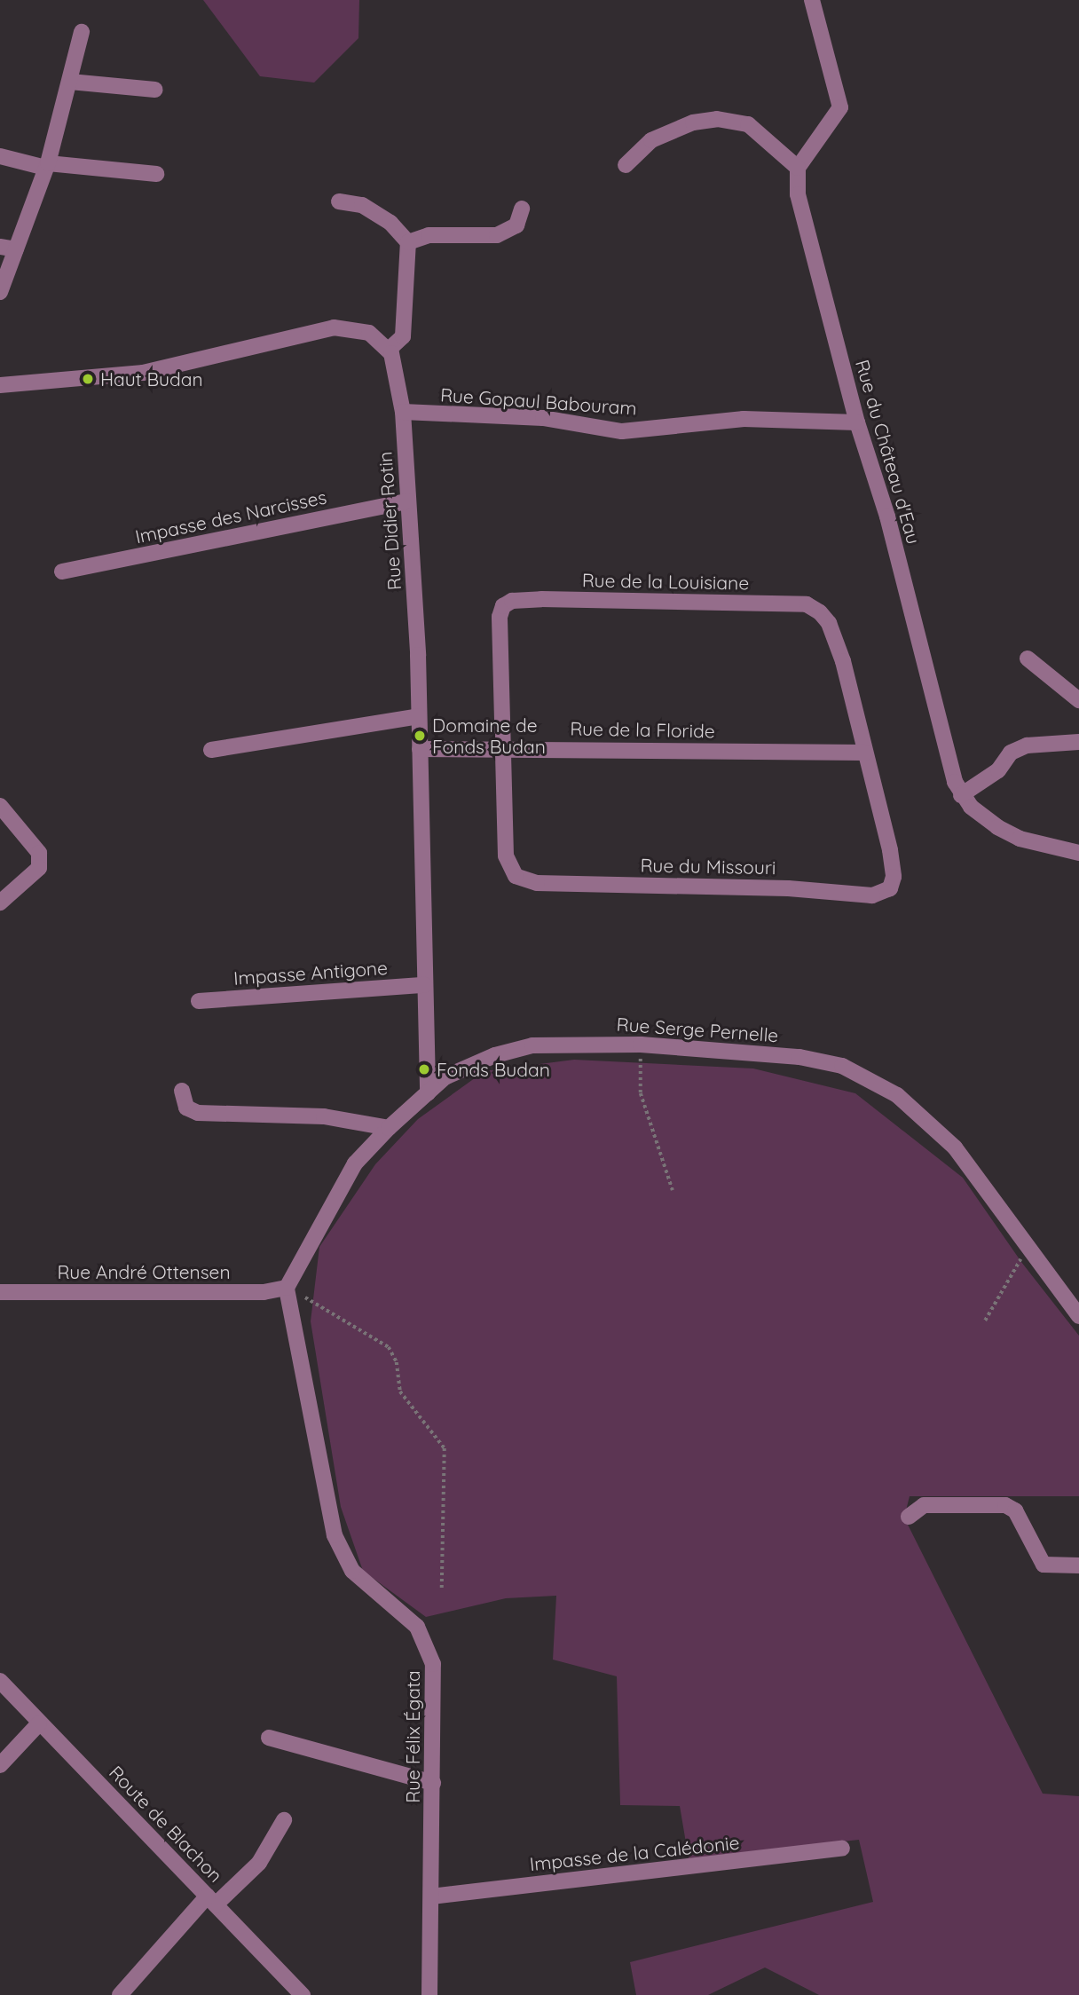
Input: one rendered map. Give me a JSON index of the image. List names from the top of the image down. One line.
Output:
{"streets":{"street":["Rue Gopaul Babouram","Rue du Château d'Eau","Impasse des Narcisses","Rue Didier Rotin","Rue de la Louisiane","Rue de la Floride","Rue du Missouri","Impasse Antigone","Rue Serge Pernelle","Rue André Ottensen","Rue Félix Égata","Route de Blachon","Impasse de la Calédonie"]},"crossings":[["Rue Gopaul Babouram","Rue du Château d'Eau"],["Rue Gopaul Babouram","Rue Didier Rotin"],["Impasse des Narcisses","Rue Didier Rotin"],["Rue Didier Rotin","Rue de la Floride"],["Rue Didier Rotin","Impasse Antigone"],["Rue Didier Rotin","Rue Serge Pernelle"],["Rue de la Louisiane","Rue de la Floride"],["Rue de la Louisiane","Rue du Missouri"],["Rue de la Floride","Rue du Missouri"],["Rue Serge Pernelle","Rue André Ottensen"],["Rue Serge Pernelle","Rue Félix Égata"],["Rue André Ottensen","Rue Félix Égata"],["Rue Félix Égata","Impasse de la Calédonie"]],"places":["Haut Budan","Domaine de Fonds Budan","Fonds Budan"]}
